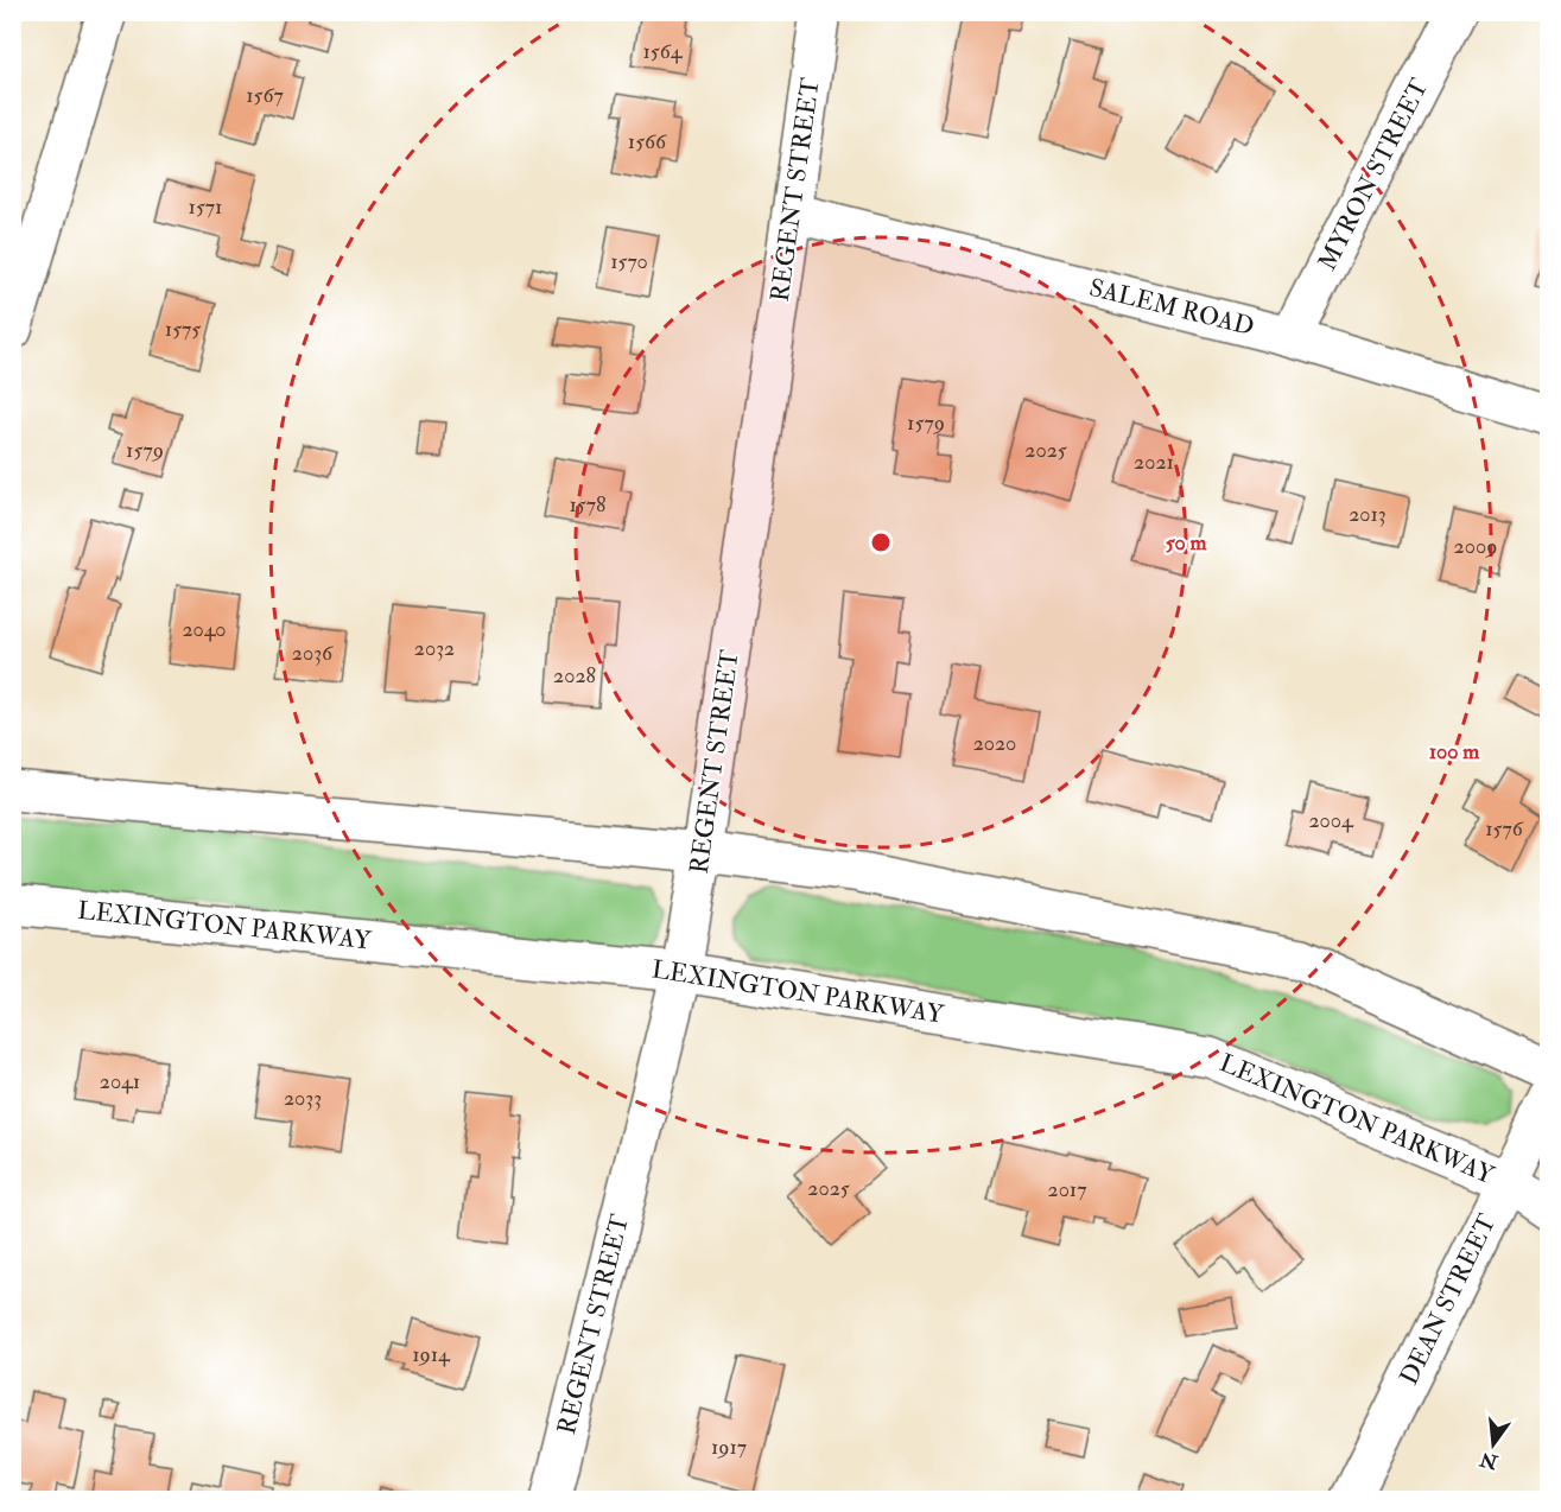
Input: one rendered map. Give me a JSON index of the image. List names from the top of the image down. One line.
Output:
{"streets":{"street":["MYRON STREET","REGENT STREET","SALEM ROAD","LEXINGTON PARKWAY","DEAN STREET"]},"crossings":[["MYRON STREET","SALEM ROAD"],["REGENT STREET","SALEM ROAD"],["REGENT STREET","LEXINGTON PARKWAY"],["LEXINGTON PARKWAY","DEAN STREET"]],"house_numbers":["1564","1567","1566","1571","1570","1575","1579","1579","2025","2021","1578","2013","2009","2040","2032","2036","2028","2020","2004","1576","2041","2033","2025","2017","1914","1917"],"north":"bottom","rings":["50 m","100 m"]}
